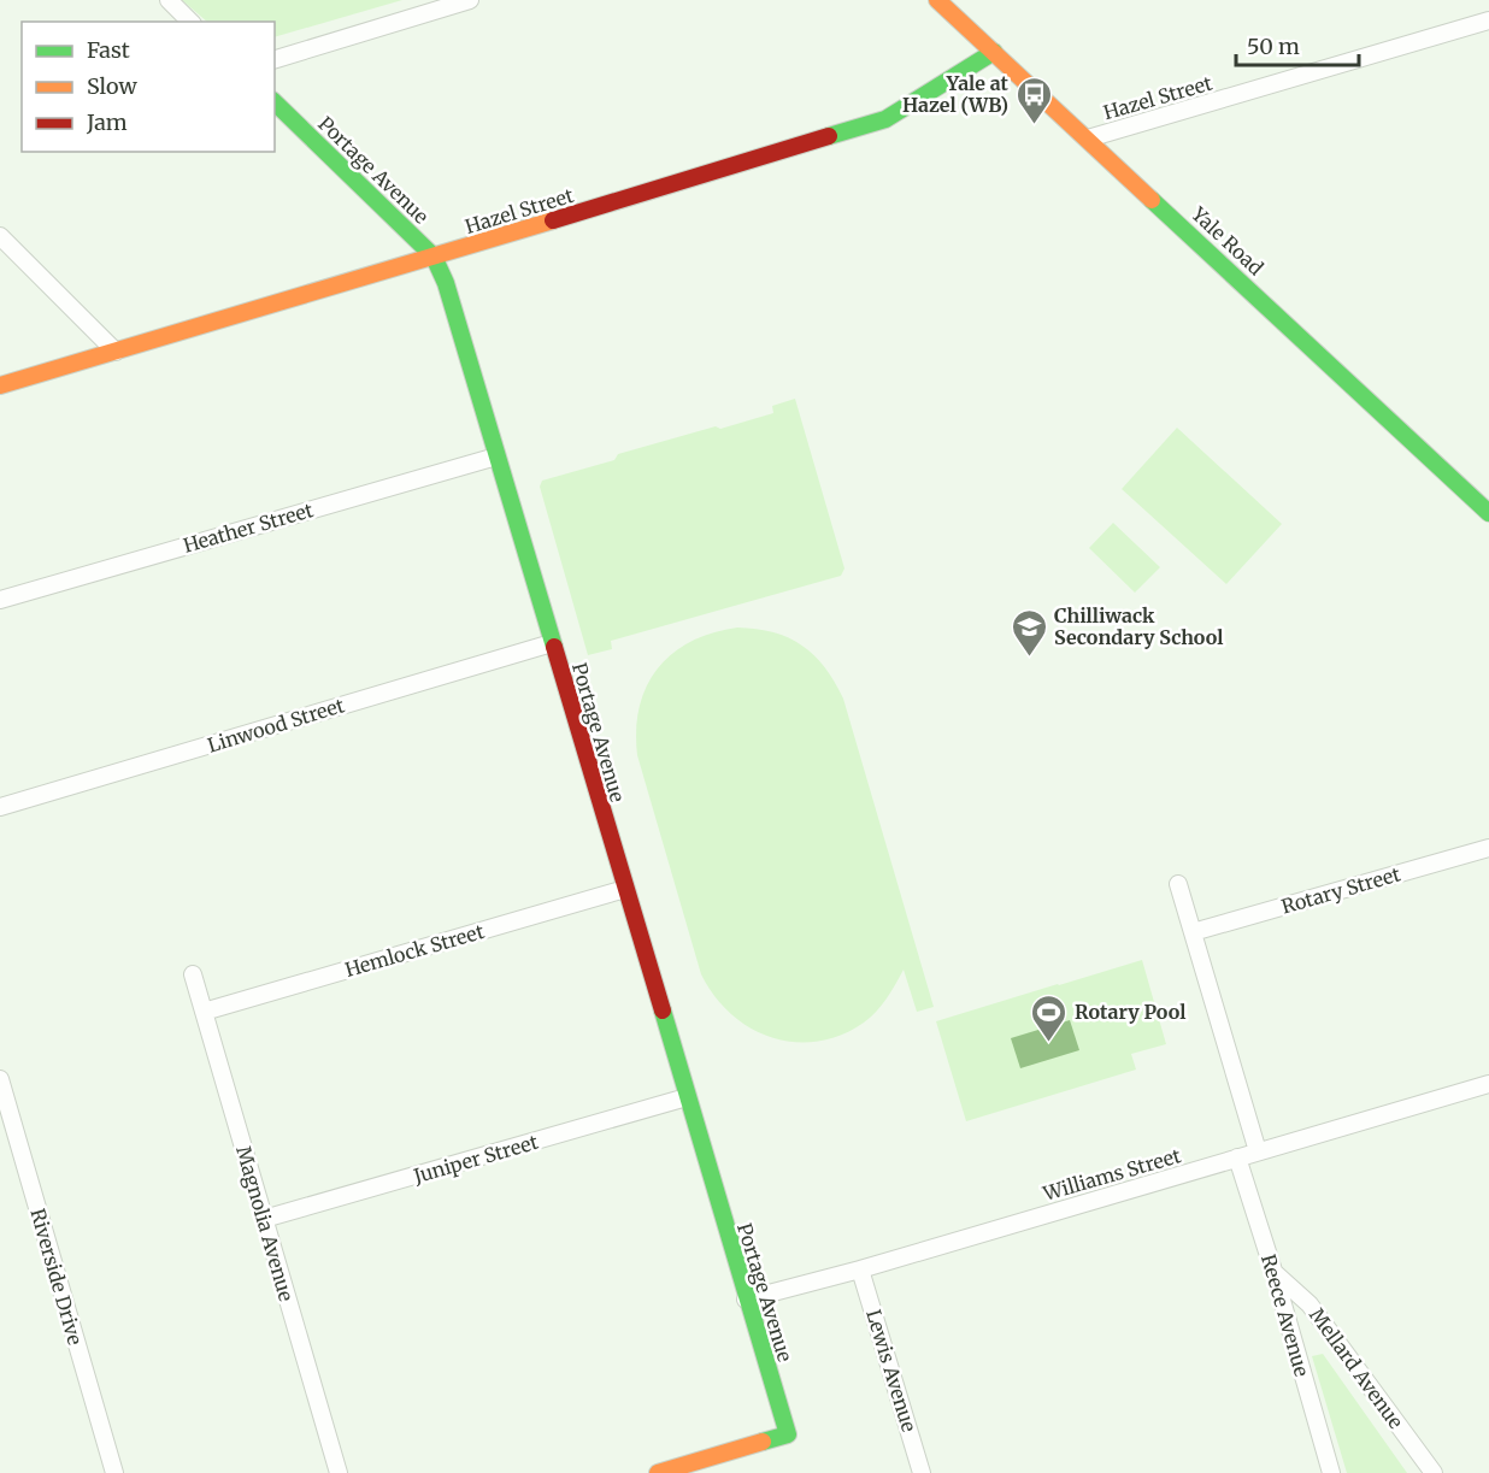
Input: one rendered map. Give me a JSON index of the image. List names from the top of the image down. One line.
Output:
{"streets":{"street":["Hazel Street","Portage Avenue","Yale Road","Heather Street","Linwood Street","Rotary Street","Hemlock Street","Juniper Street","Williams Street","Magnolia Avenue","Riverside Drive","Reece Avenue","Mellard Avenue","Lewis Avenue"]},"crossings":[["Hazel Street","Portage Avenue"],["Hazel Street","Yale Road"],["Portage Avenue","Heather Street"],["Portage Avenue","Linwood Street"],["Portage Avenue","Hemlock Street"],["Portage Avenue","Juniper Street"],["Portage Avenue","Williams Street"],["Hemlock Street","Magnolia Avenue"],["Juniper Street","Magnolia Avenue"],["Williams Street","Reece Avenue"],["Williams Street","Lewis Avenue"],["Reece Avenue","Mellard Avenue"]],"places":{"bus stop":["Yale at Hazel (WB)"],"school or university":["Chilliwack Secondary School"],"sports":["Rotary Pool"]},"legend":["Fast","Slow","Jam"],"scale_bar":"50 m"}
